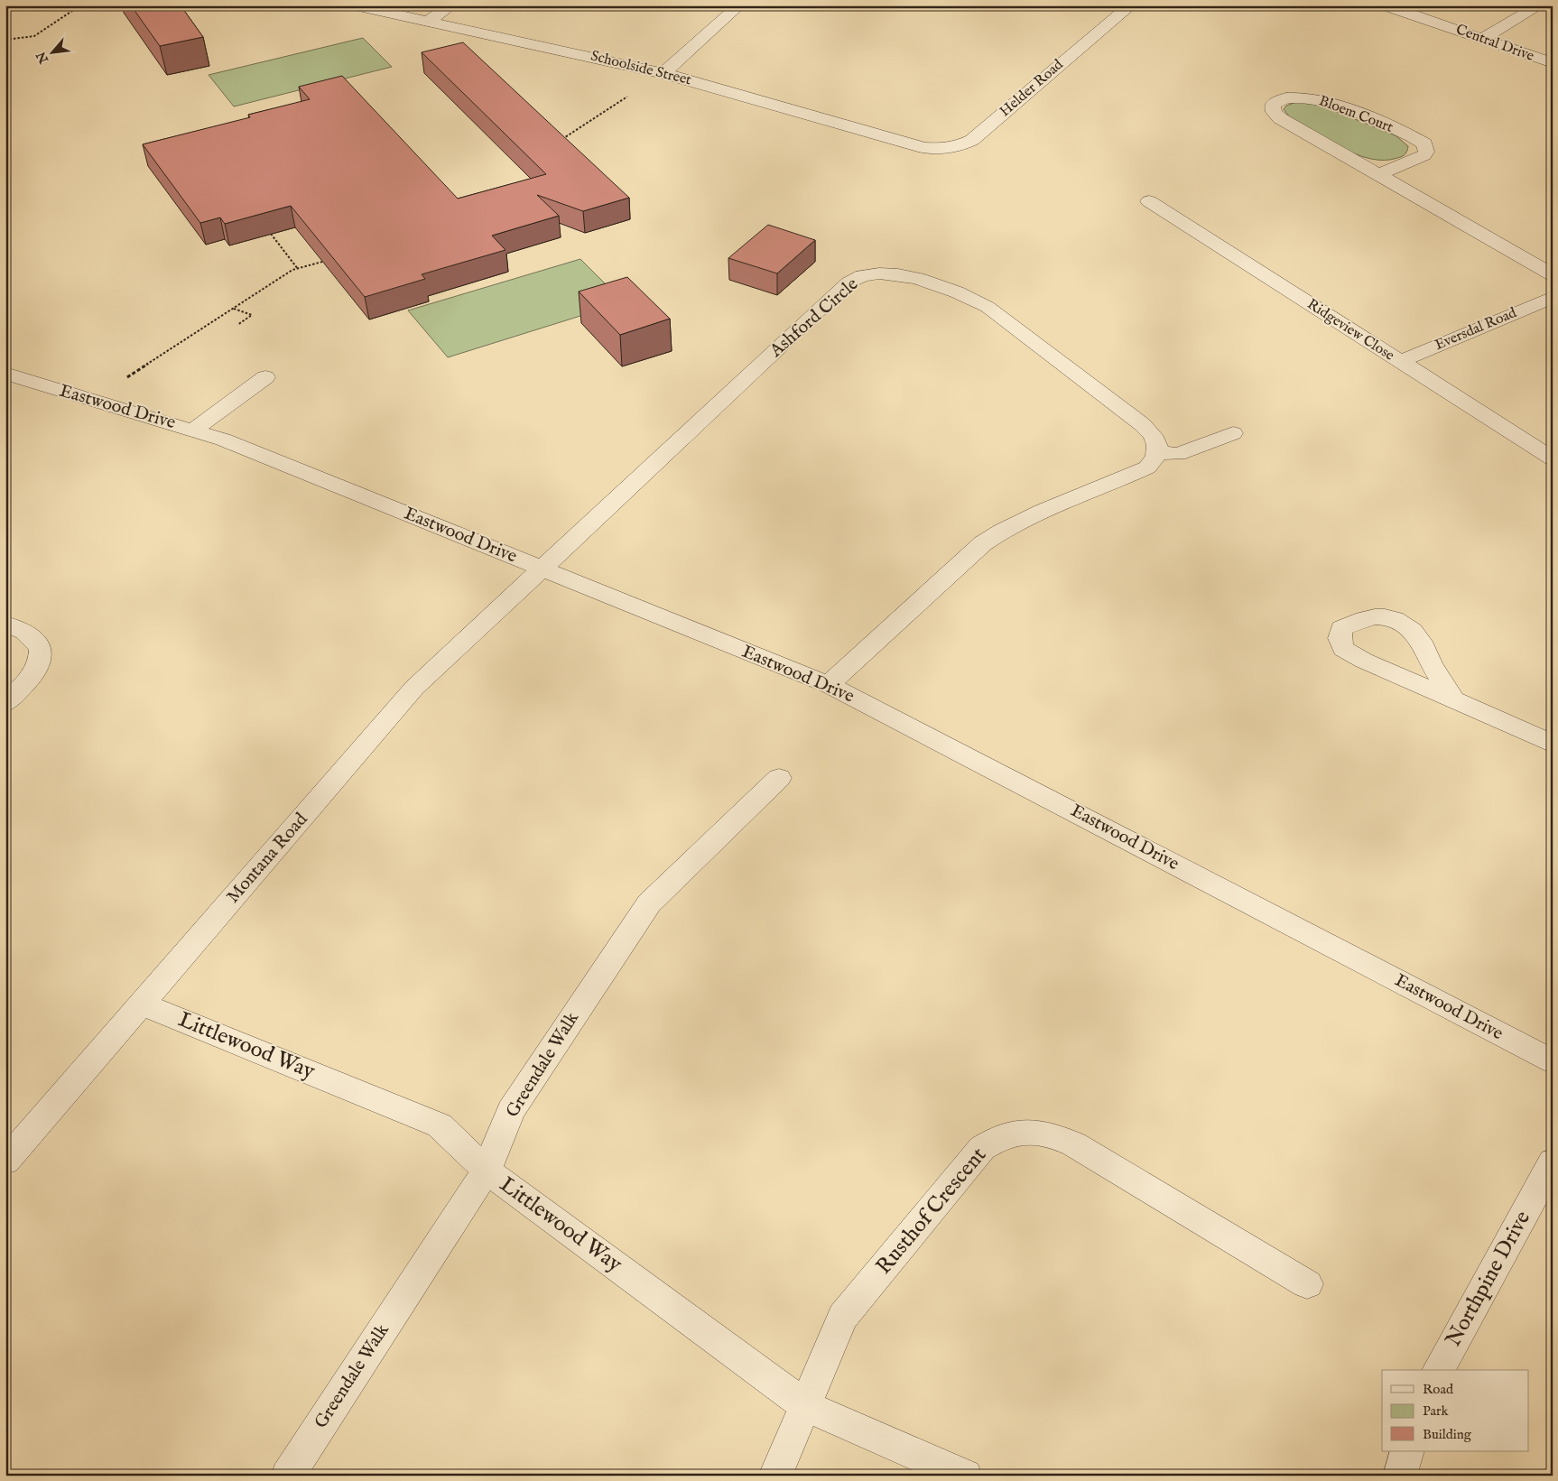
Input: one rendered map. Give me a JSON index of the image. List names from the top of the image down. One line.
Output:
{"streets":{"street":["Central Drive","Schoolside Street","Helder Road","Bloem Court","Ashford Circle","Eversdal Road","Ridgeview Close","Eastwood Drive","Montana Road","Littlewood Way","Greendale Walk","Rusthof Crescent","Northpine Drive"]},"crossings":[["Schoolside Street","Helder Road"],["Ashford Circle","Eastwood Drive"],["Ashford Circle","Montana Road"],["Eversdal Road","Ridgeview Close"],["Eastwood Drive","Montana Road"],["Montana Road","Littlewood Way"],["Littlewood Way","Greendale Walk"],["Littlewood Way","Rusthof Crescent"]],"legend":["Road","Park","Building"],"north":"bottom left"}
